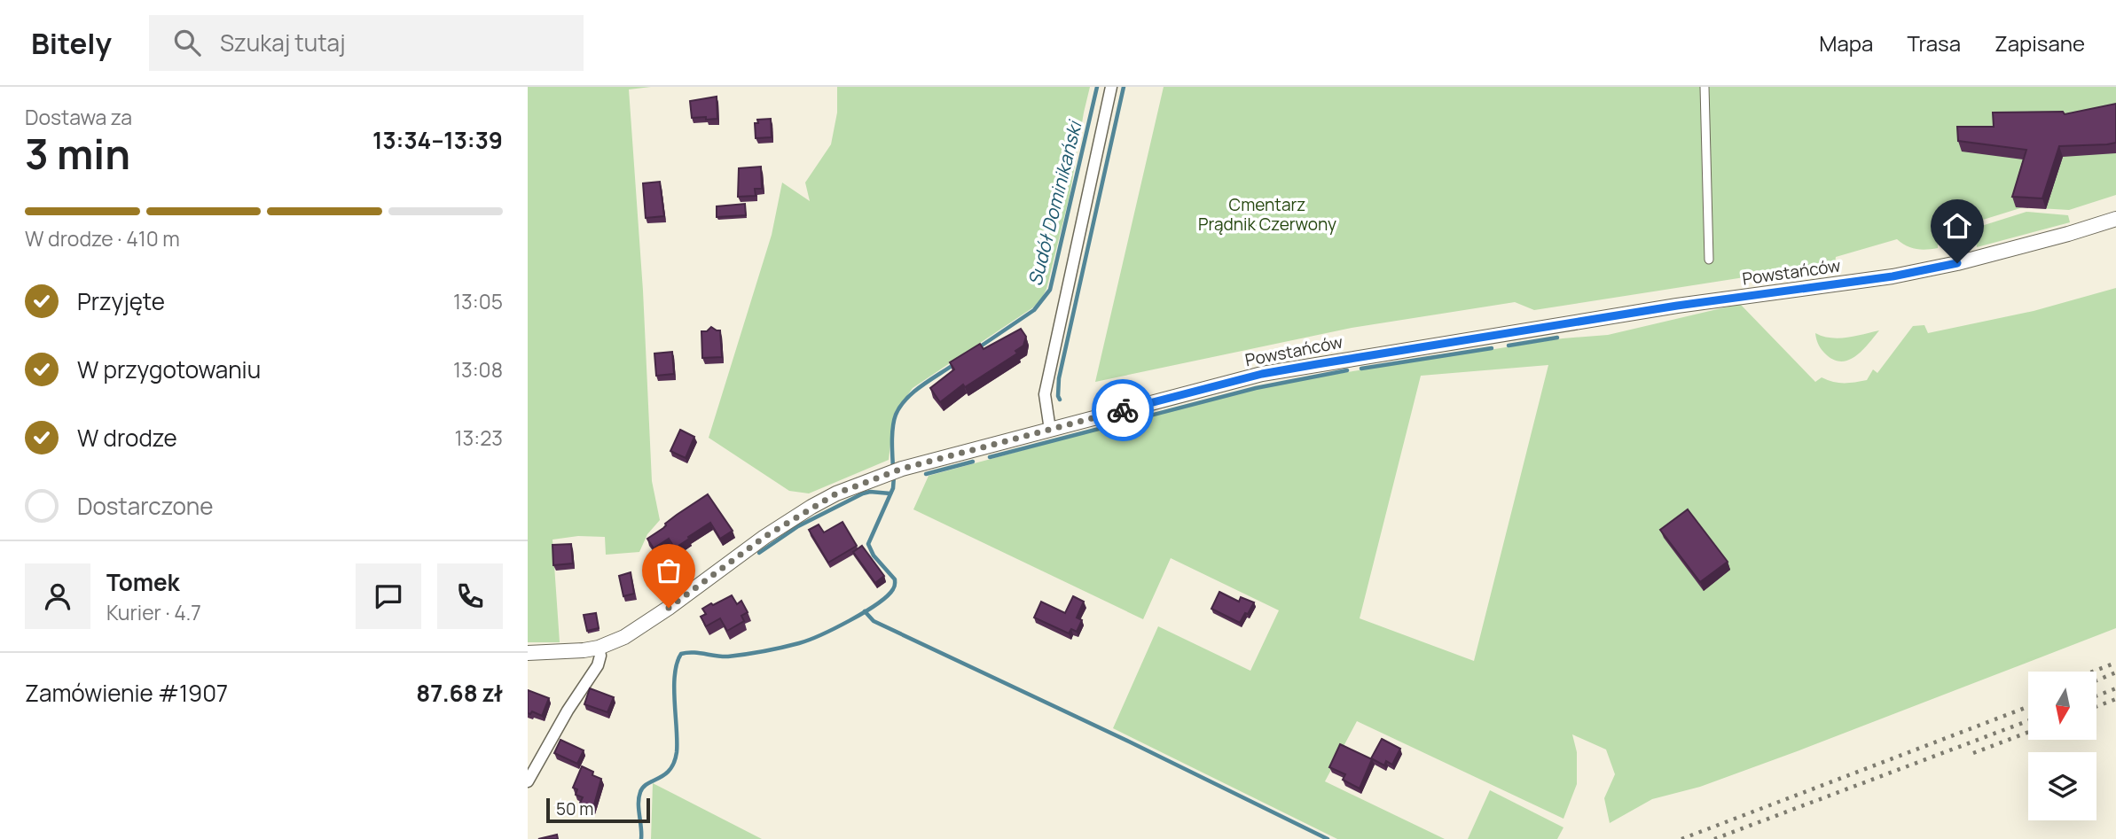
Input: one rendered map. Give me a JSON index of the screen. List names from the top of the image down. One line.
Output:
{"streets":{"street":["Powstańców"]},"water":["Sudół Dominikański"],"parks":["Cmentarz Prądnik Czerwony"],"scale_bar":"50 m","north":"bottom","page":{"header":"Bitely","search":"Szukaj tutaj","nav":["Mapa","Trasa","Zapisane"],"heading":["3 min","Dostawa za","13:34–13:39"],"panel":["Tomek","Kurier · 4.7","Zamówienie #1907","87.68 zł"],"bar":"W drodze · 410 m","list":[["Przyjęte","13:05"],["W przygotowaniu","13:08"],["W drodze","13:23"],"Dostarczone"],"scale":"50 m"}}
